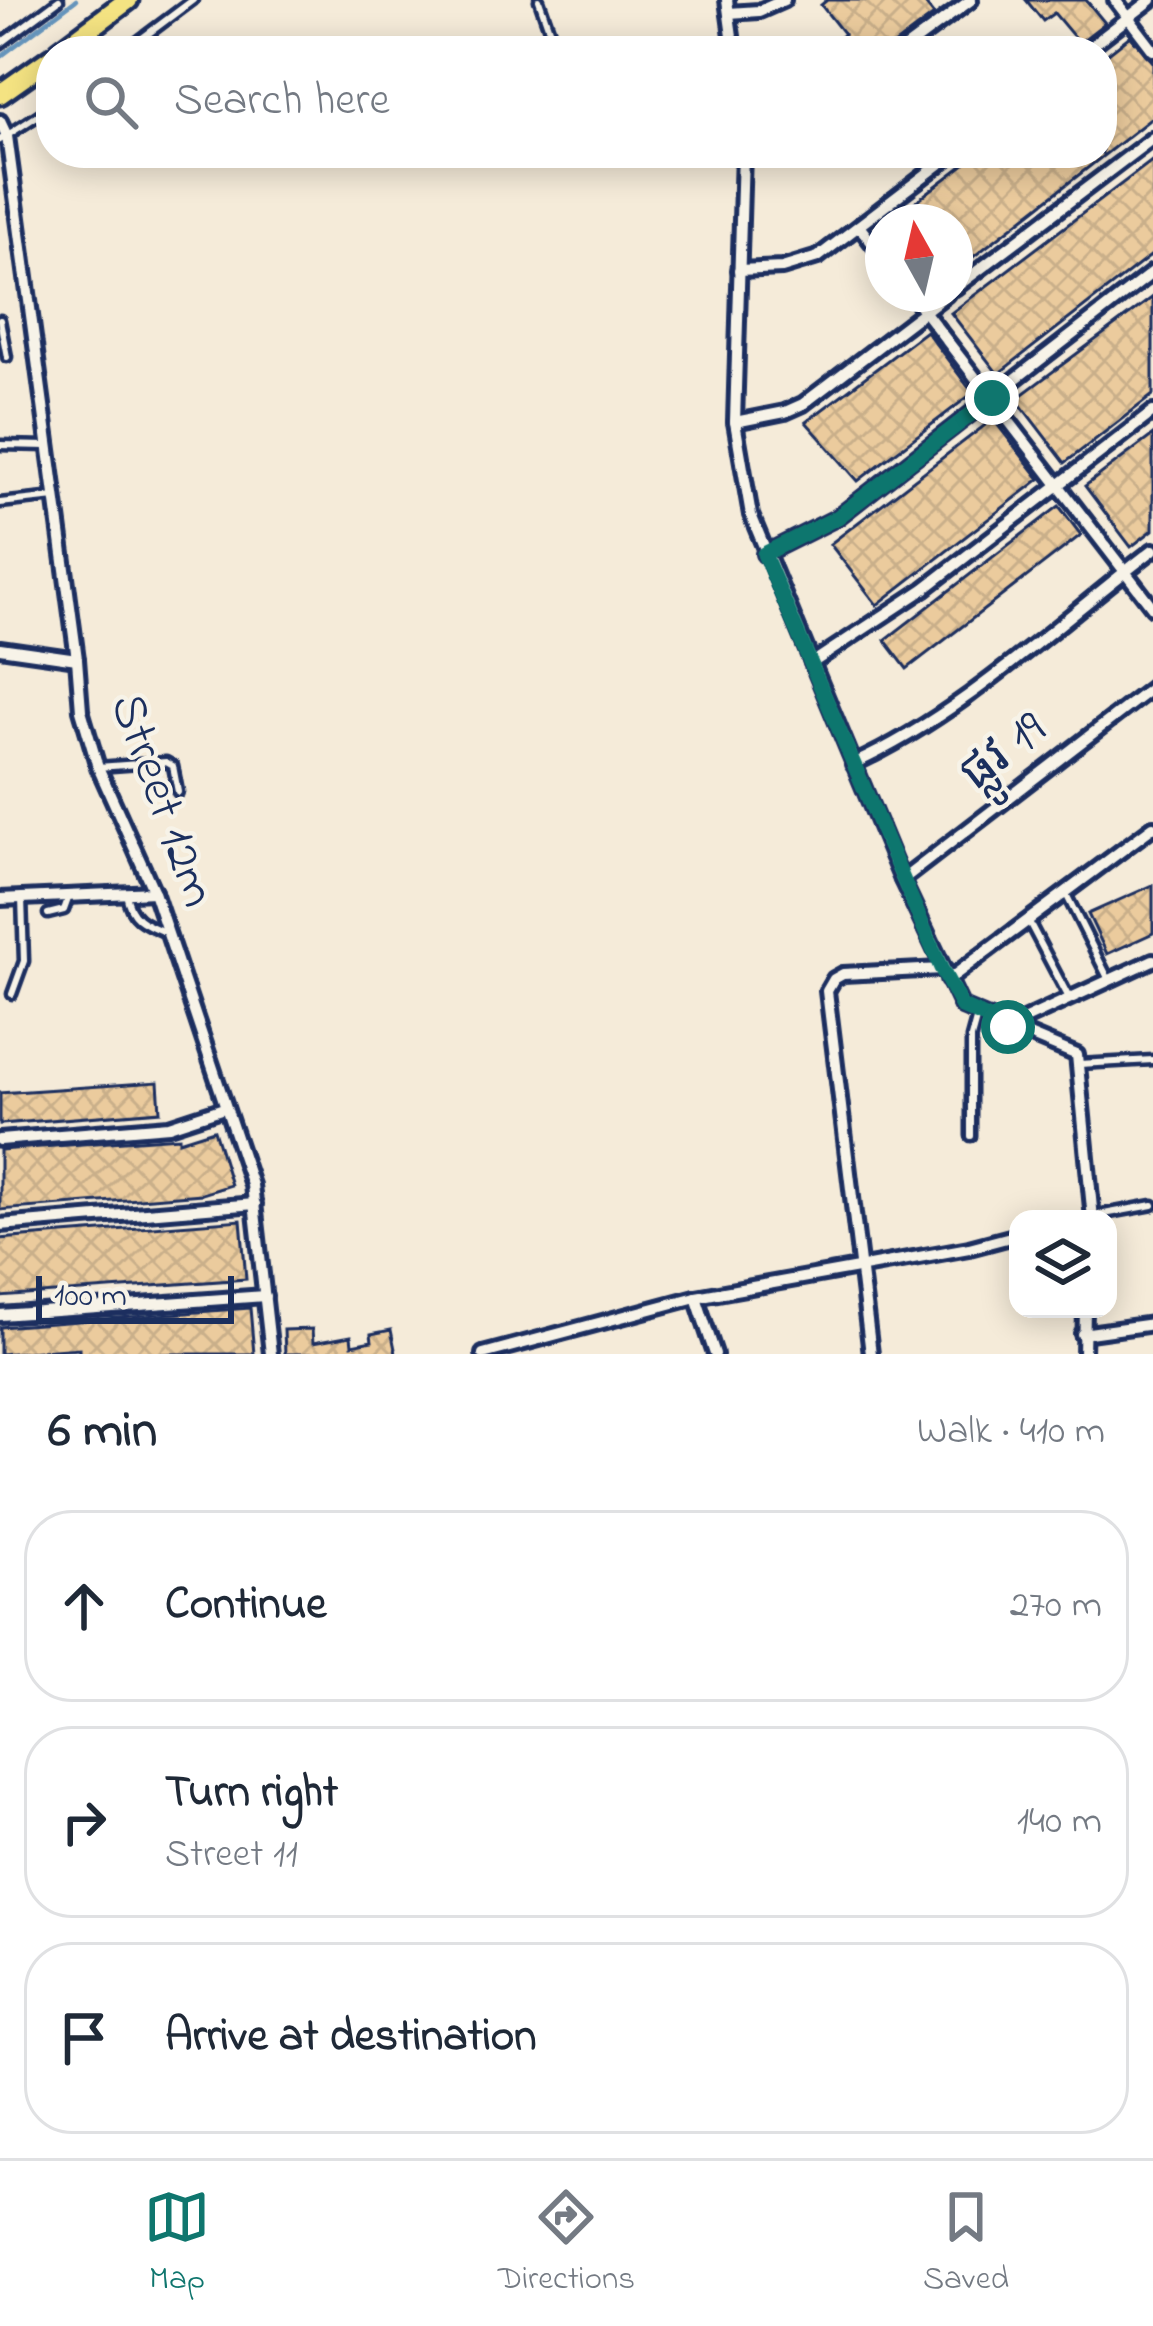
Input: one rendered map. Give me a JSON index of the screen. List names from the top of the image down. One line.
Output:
{"streets":{"street":["ផ្លូវ 19","Street 12m"]},"scale_bar":"100 m","north":"top","page":{"search":"Search here","scale":"100 m","heading":["6 min","Walk · 410 m"],"list":[["Continue","270 m"],["Turn right","Street 11","140 m"],"Arrive at destination"],"nav":["Map","Directions","Saved"]}}
